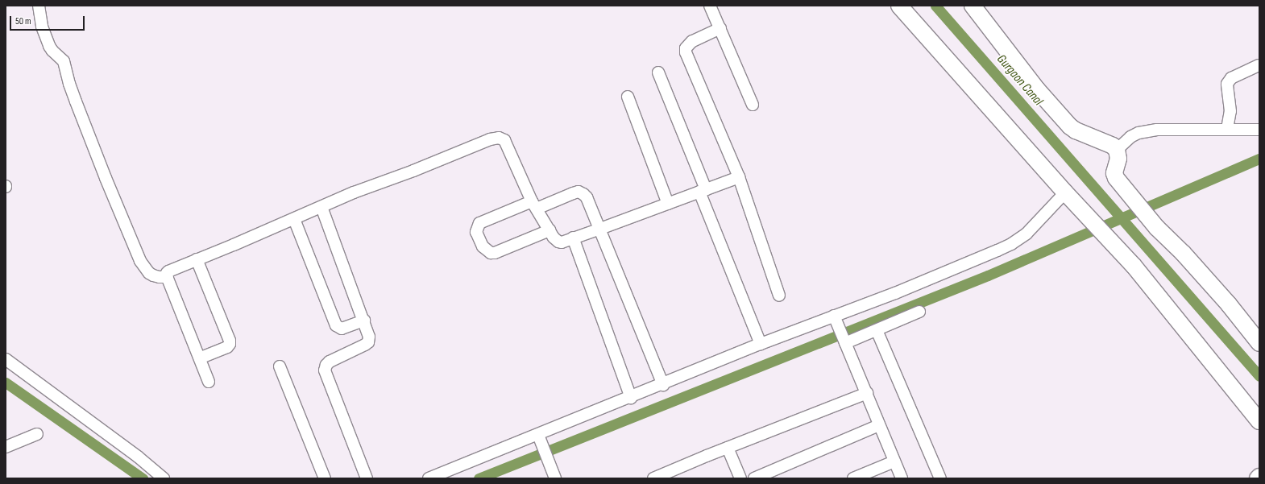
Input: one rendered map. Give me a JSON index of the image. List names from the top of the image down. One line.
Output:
{"water":["Gurgaon Canal"],"scale_bar":"50 m"}
